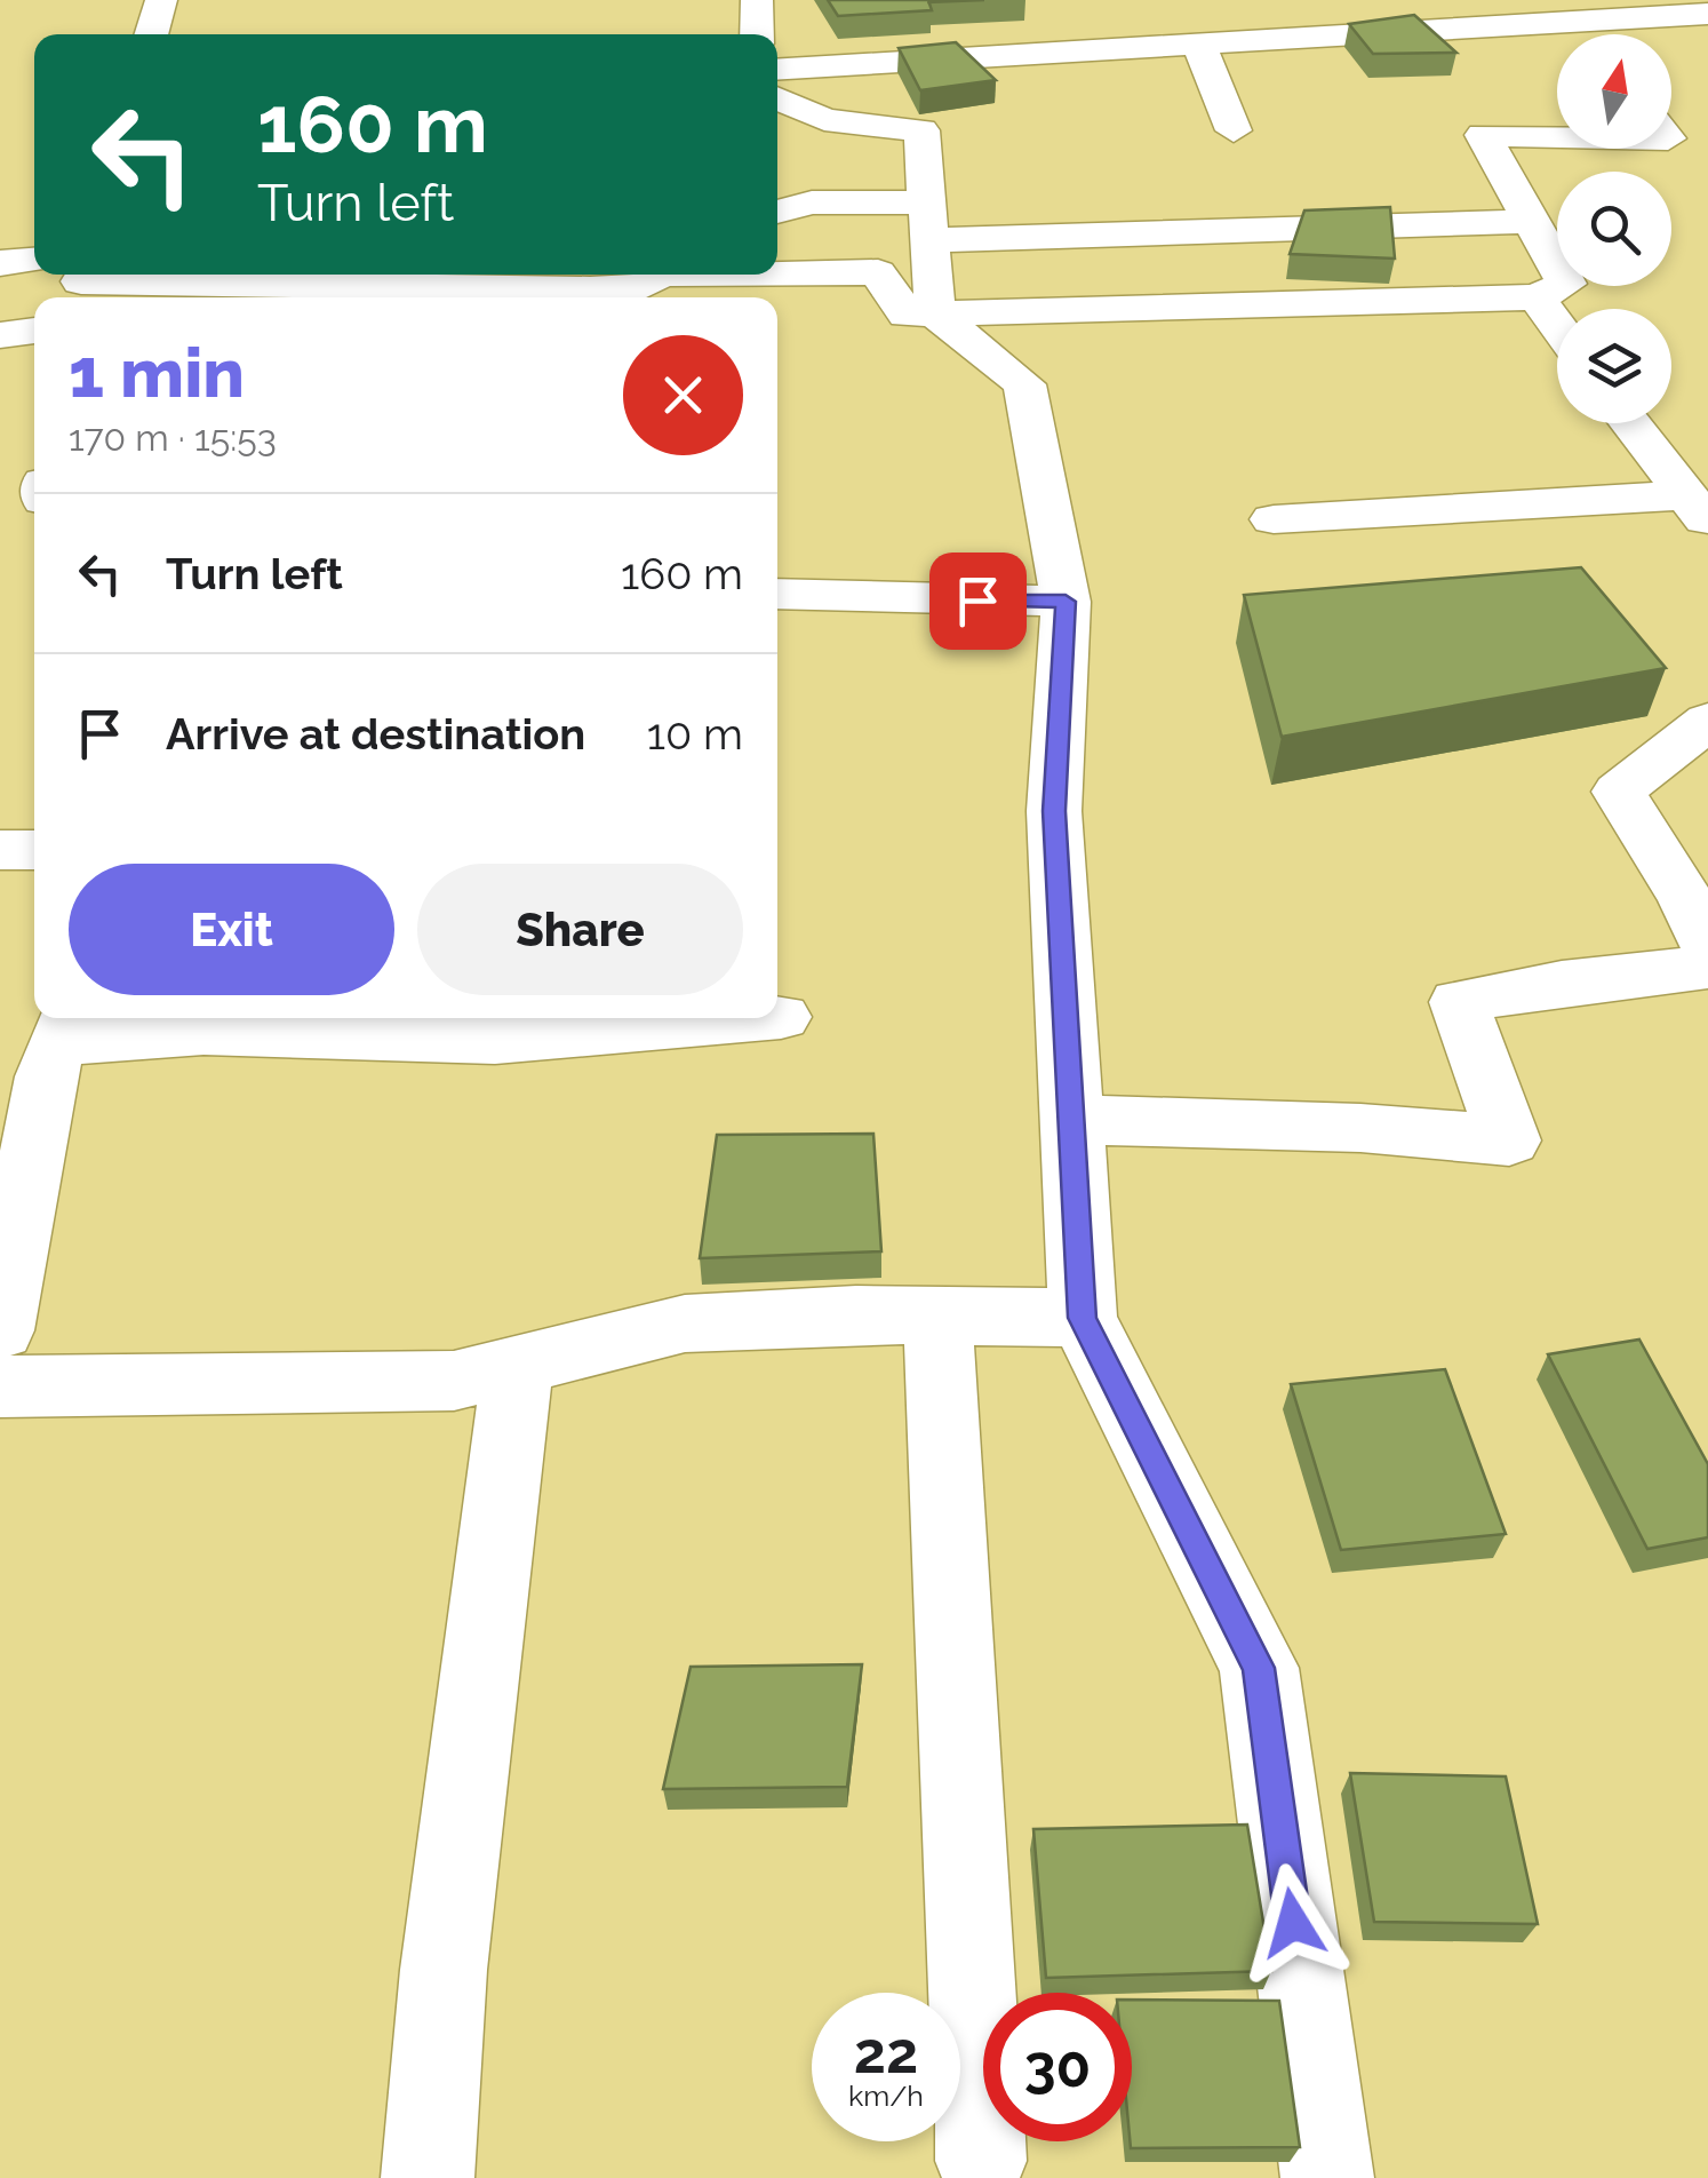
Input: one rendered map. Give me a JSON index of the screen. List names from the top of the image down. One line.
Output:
{"north":"top","page":{"turn":["160 m","Turn left"],"heading":["1 min","170 m · 15:53"],"list":[{"name":"Turn left","value":"160 m"},{"name":"Arrive at destination","value":"10 m"}],"buttons":["Exit","Share"],"speed":"22 km/h","limit":"30"}}
